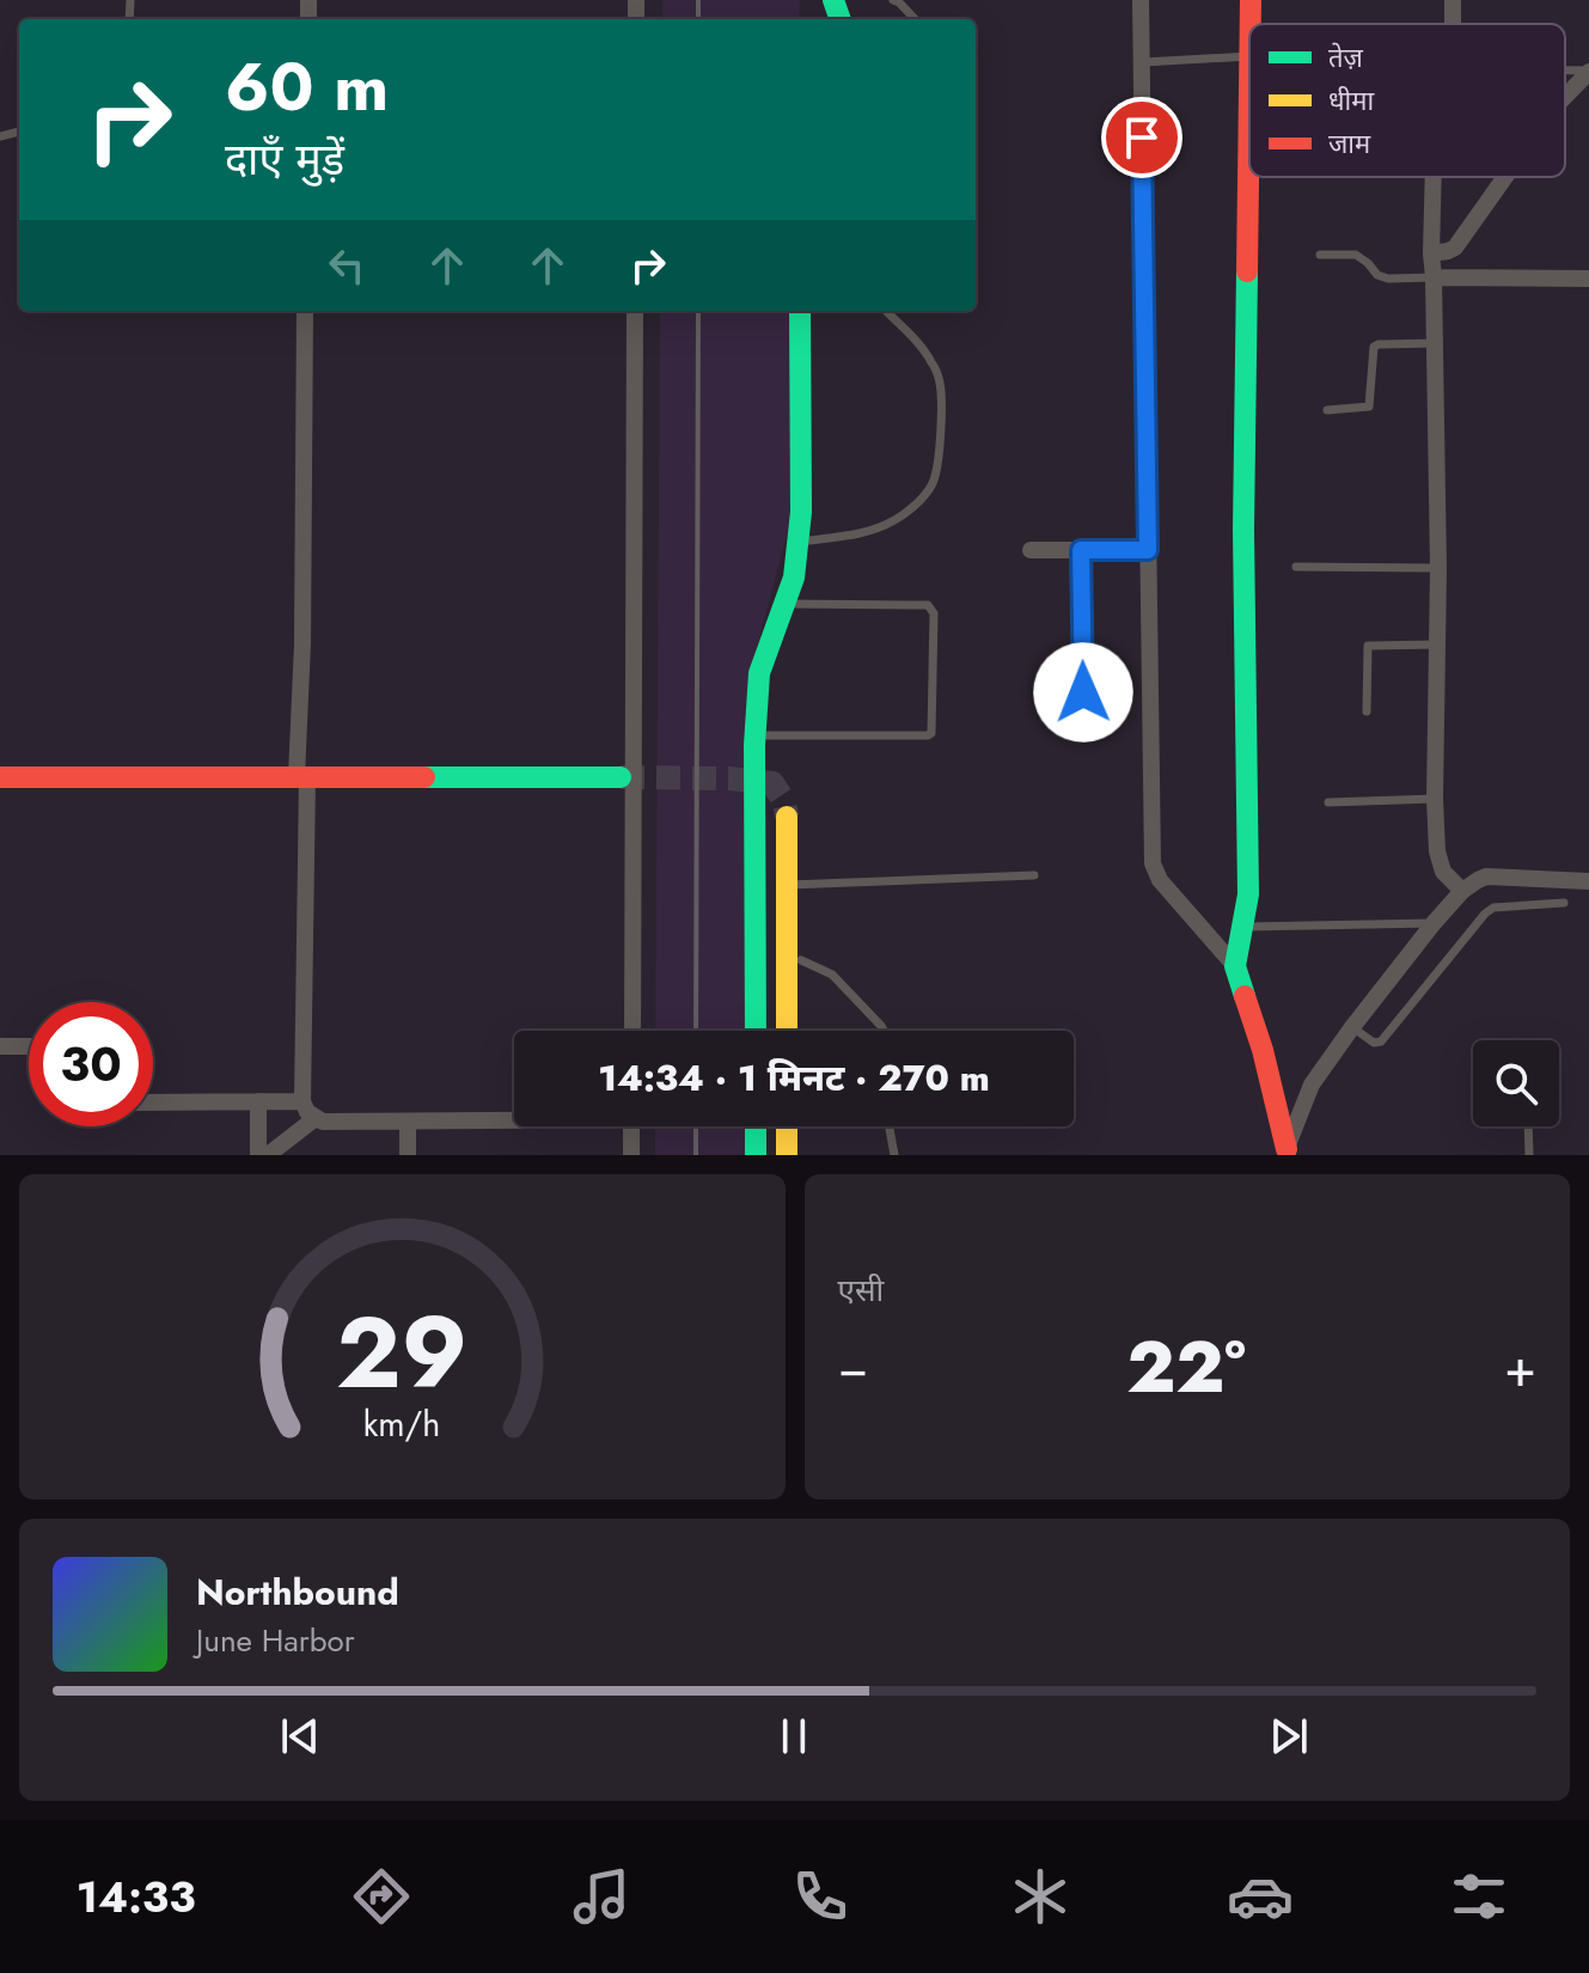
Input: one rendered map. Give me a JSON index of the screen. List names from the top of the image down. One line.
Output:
{"legend":["तेज़","धीमा","जाम"],"page":{"turn":["60 m","दाएँ मुड़ें"],"limit":"30","trip":"14:34 · 1 मिनट · 270 m","tile":"एसी","heat":["−","22°","+"],"song":["Northbound","June Harbor"],"tabs":"14:33","gauge":["29","km/h"]}}
